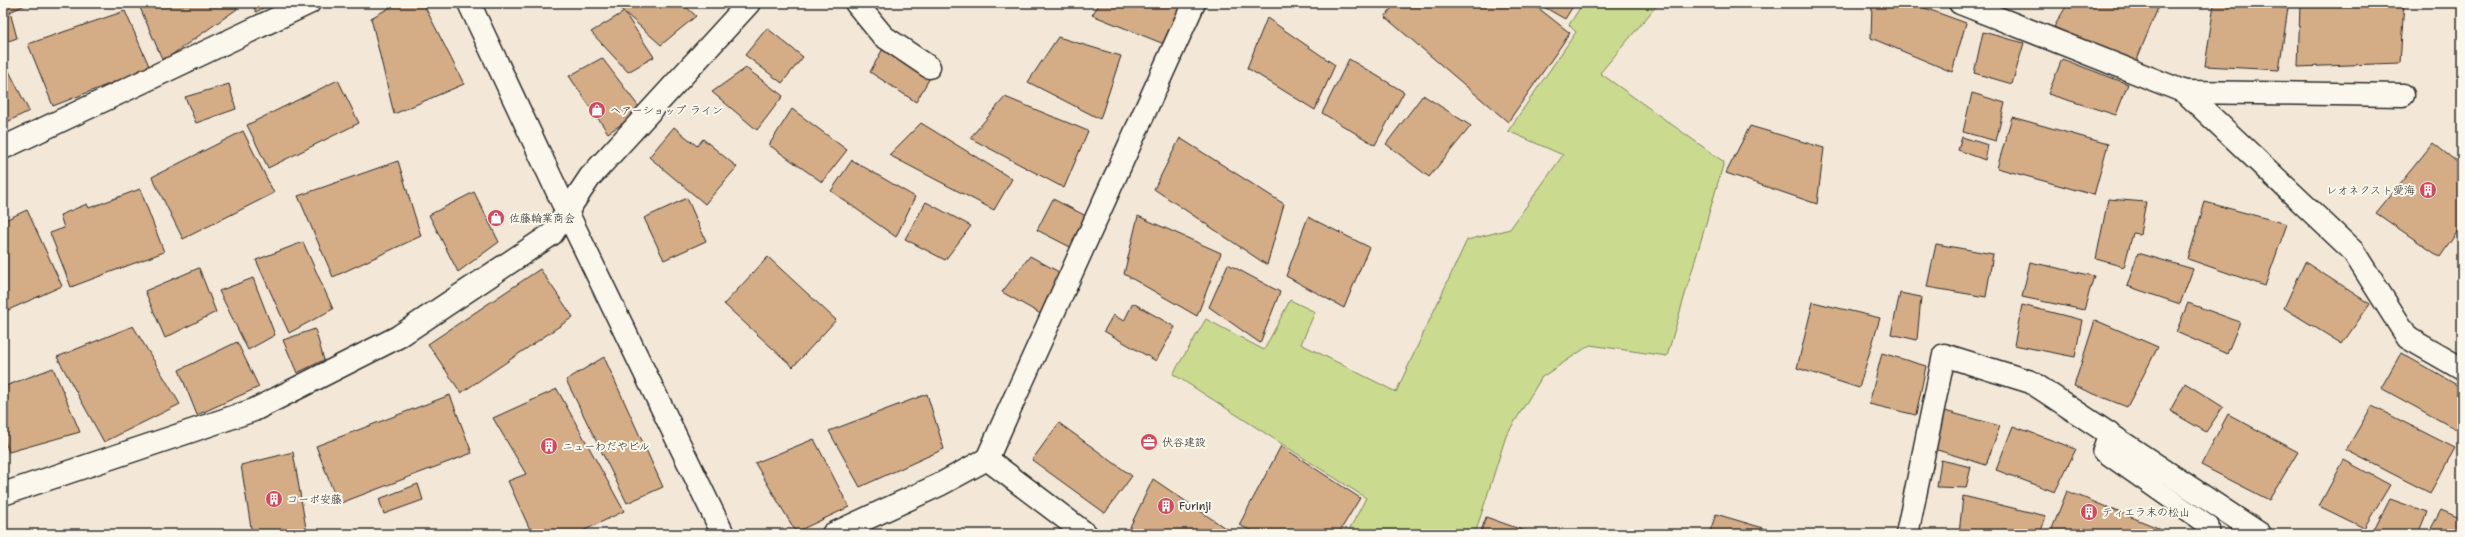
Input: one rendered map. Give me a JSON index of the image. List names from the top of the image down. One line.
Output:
{"places":{"shop":["ヘアーショップ ライン","佐藤輪業商会"],"building":["レオネクスト愛海","ニューわだやビル","コーポ安藤","Furinji","ティエラ末の松山"],"office":["伏谷建設"]}}
